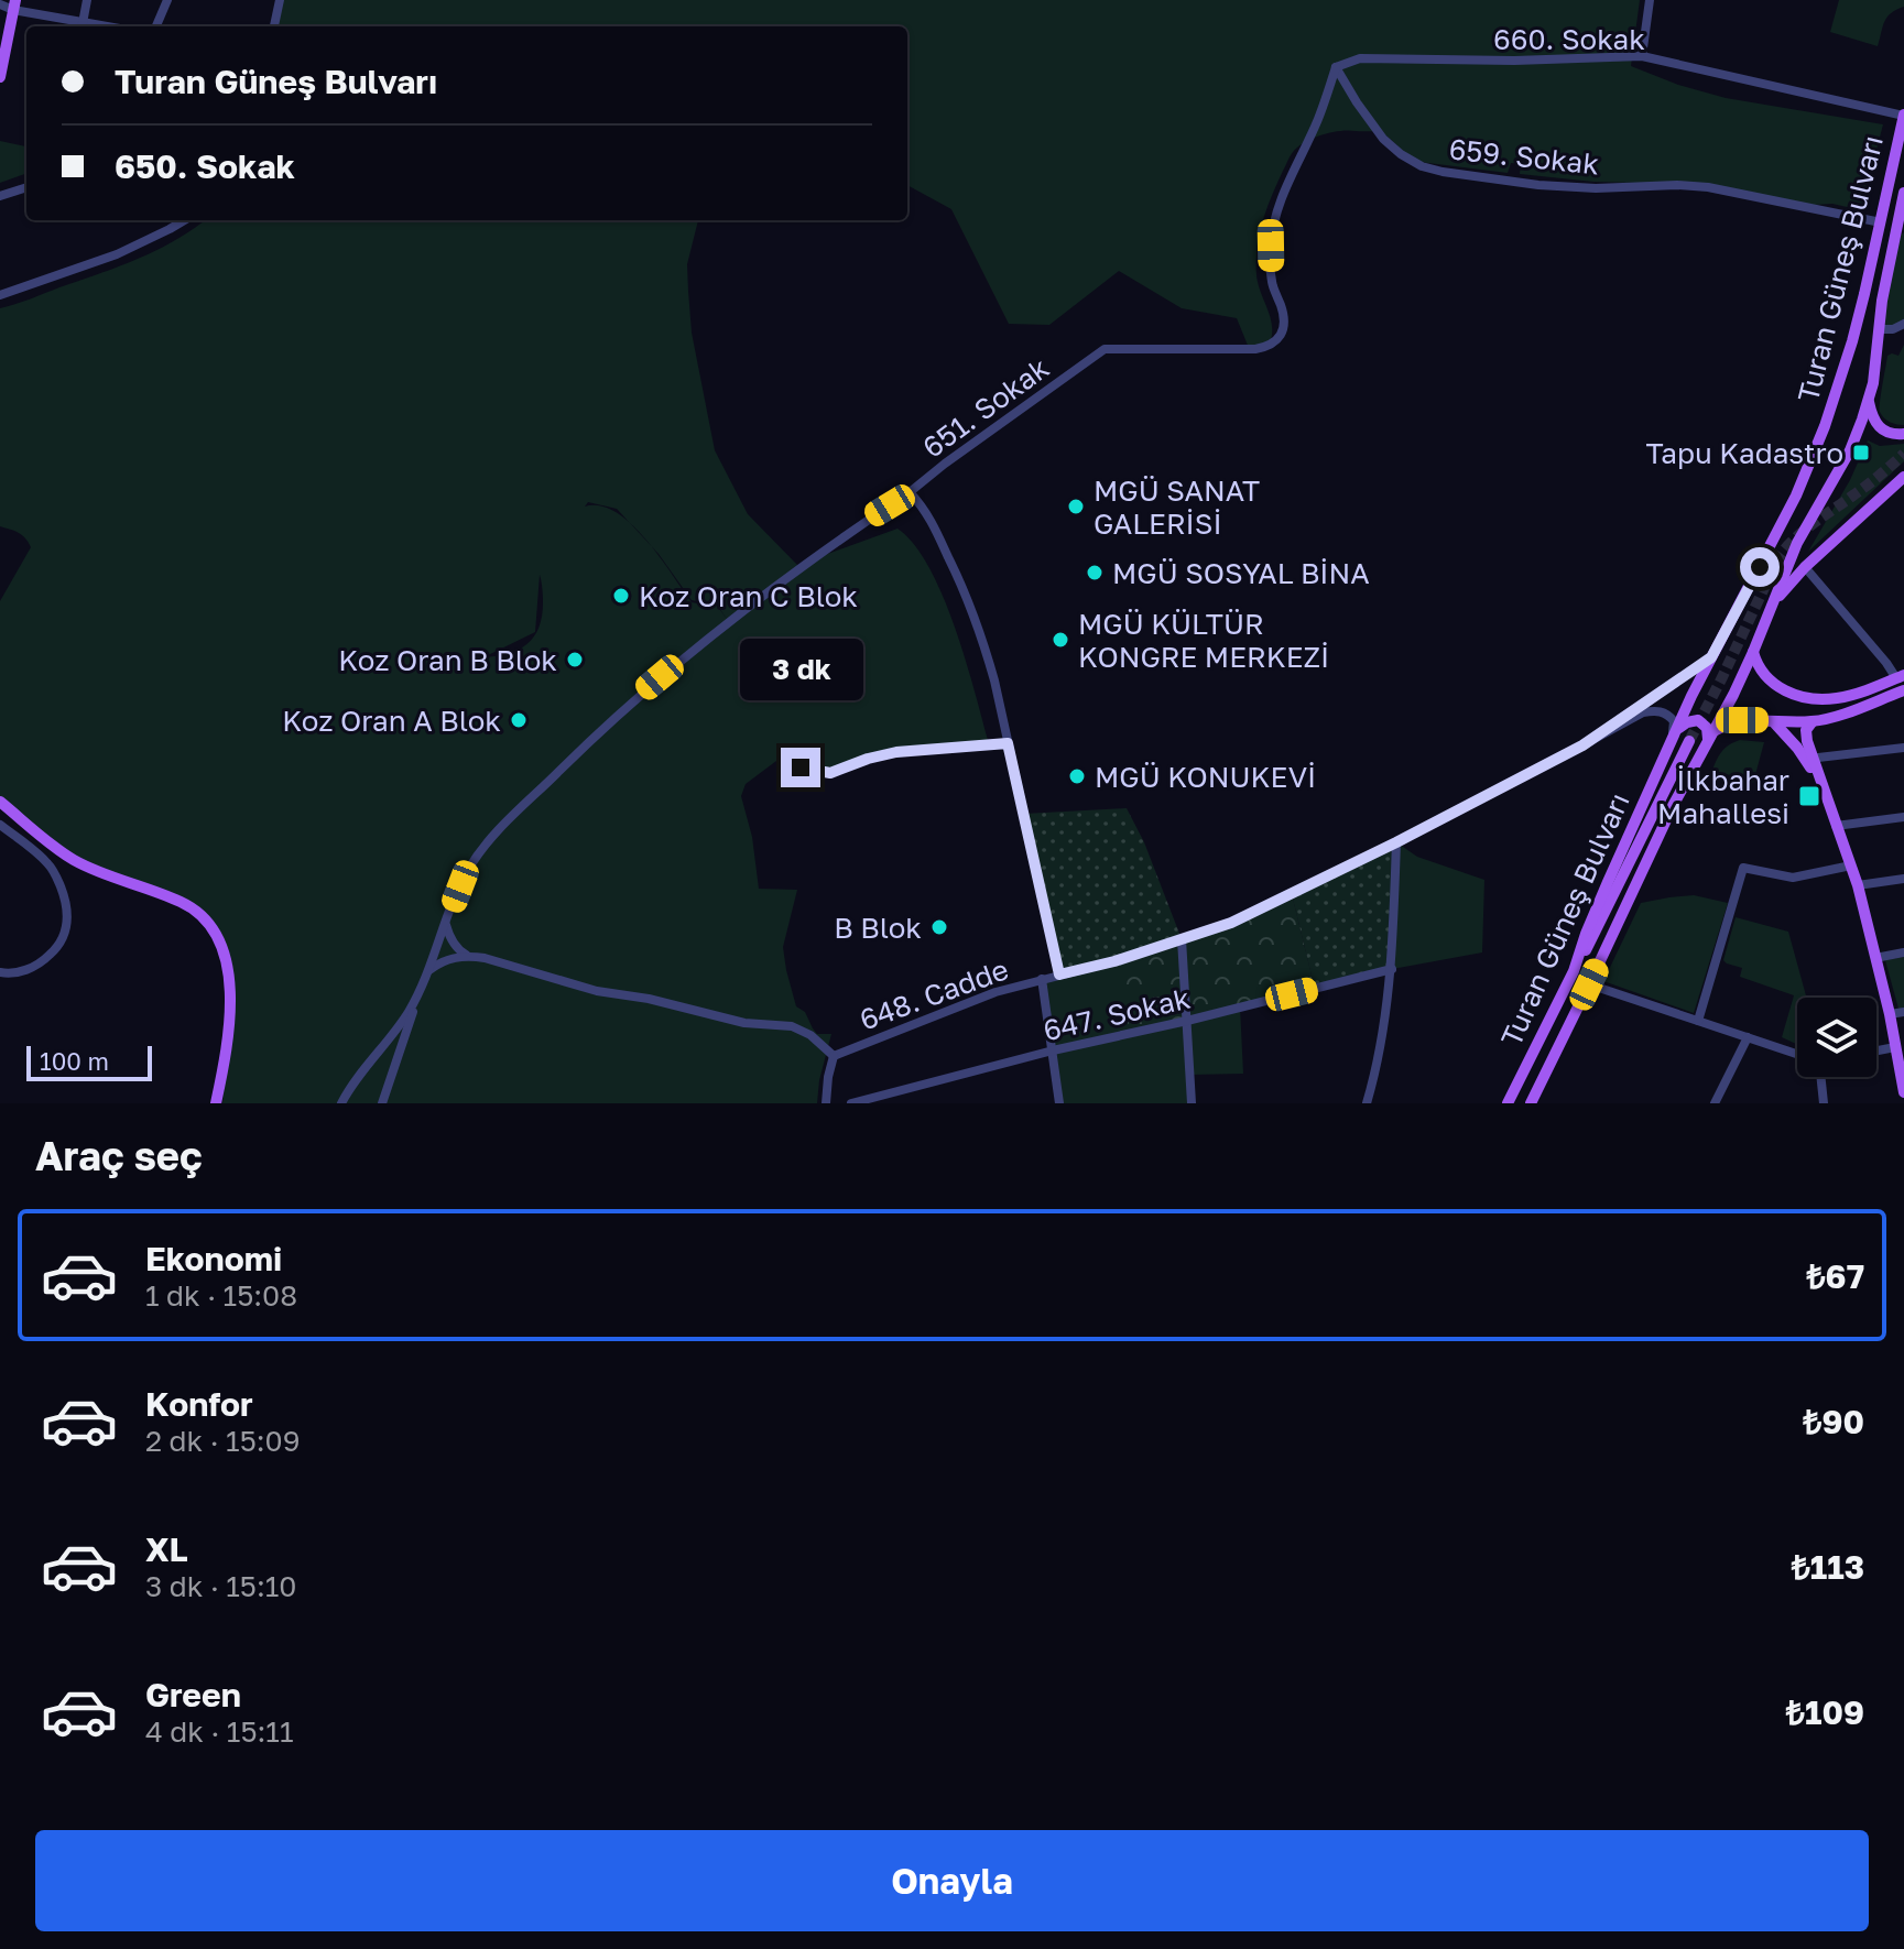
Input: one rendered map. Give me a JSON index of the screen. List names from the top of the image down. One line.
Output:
{"streets":{"main road":["Turan Güneş Bulvarı"],"street":["660. Sokak","659. Sokak","651. Sokak","648. Cadde","647. Sokak"]},"crossings":[["660. Sokak","659. Sokak"],["660. Sokak","Turan Güneş Bulvarı"],["660. Sokak","651. Sokak"],["659. Sokak","Turan Güneş Bulvarı"],["659. Sokak","651. Sokak"],["651. Sokak","648. Cadde"]],"places":{"transit":["Tapu Kadastro","İlkbahar Mahallesi"],"other":["MGÜ SANAT GALERİSİ","MGÜ SOSYAL BİNA","Koz Oran C Blok","MGÜ KÜLTÜR KONGRE MERKEZİ","Koz Oran B Blok","Koz Oran A Blok","MGÜ KONUKEVİ","B Blok"]},"scale_bar":"100 m","page":{"banner":["Turan Güneş Bulvarı","650. Sokak"],"bubble":"3 dk","scale":"100 m","heading":"Araç seç","list":[{"name":"Ekonomi","note":"1 dk · 15:08","value":"₺67"},{"name":"Konfor","note":"2 dk · 15:09","value":"₺90"},{"name":"XL","note":"3 dk · 15:10","value":"₺113"},{"name":"Green","note":"4 dk · 15:11","value":"₺109"}],"buttons":"Onayla"}}
